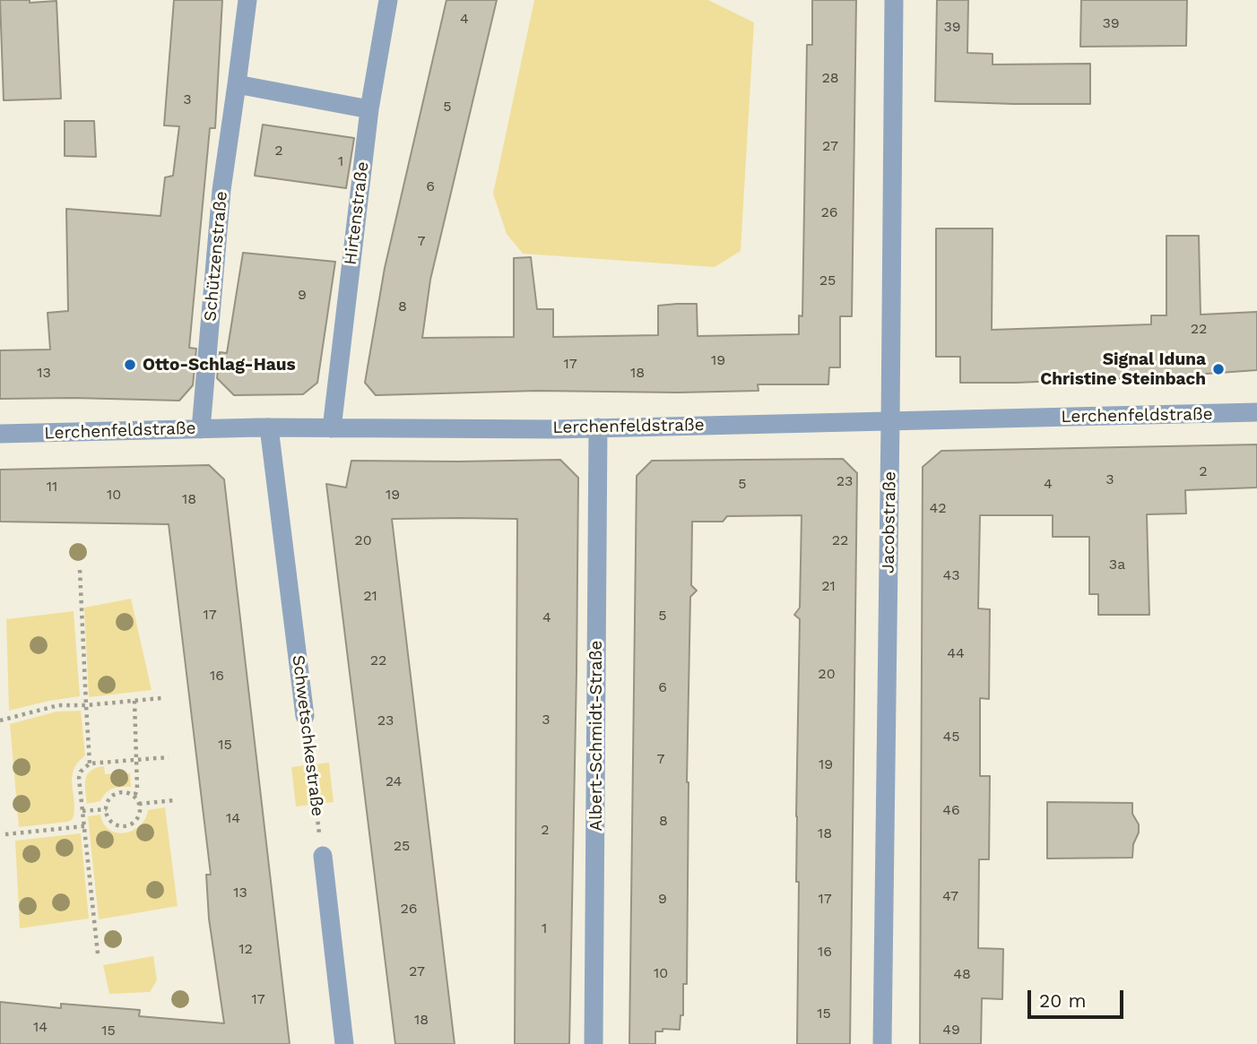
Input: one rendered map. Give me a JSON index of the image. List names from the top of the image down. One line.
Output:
{"streets":{"street":["Hirtenstraße","Schützenstraße","Lerchenfeldstraße","Jacobstraße","Schwetschkestraße","Albert-Schmidt-Straße"]},"crossings":[["Hirtenstraße","Lerchenfeldstraße"],["Schützenstraße","Lerchenfeldstraße"],["Lerchenfeldstraße","Jacobstraße"],["Lerchenfeldstraße","Schwetschkestraße"],["Lerchenfeldstraße","Albert-Schmidt-Straße"]],"places":["Otto-Schlag-Haus","Signal Iduna Christine Steinbach"],"house_numbers":["4","39","39","28","3","5","27","2","1","6","26","7","25","9","8","22","19","17","13","18","2","3","23","5","4","11","10","19","18","42","20","22","3a","43","21","21","17","5","4","44","22","20","16","6","3","23","45","15","7","19","24","46","14","8","2","18","25","13","47","9","17","26","1","12","16","27","10","48","17","15","18","14","49","15"],"scale_bar":"20 m"}
